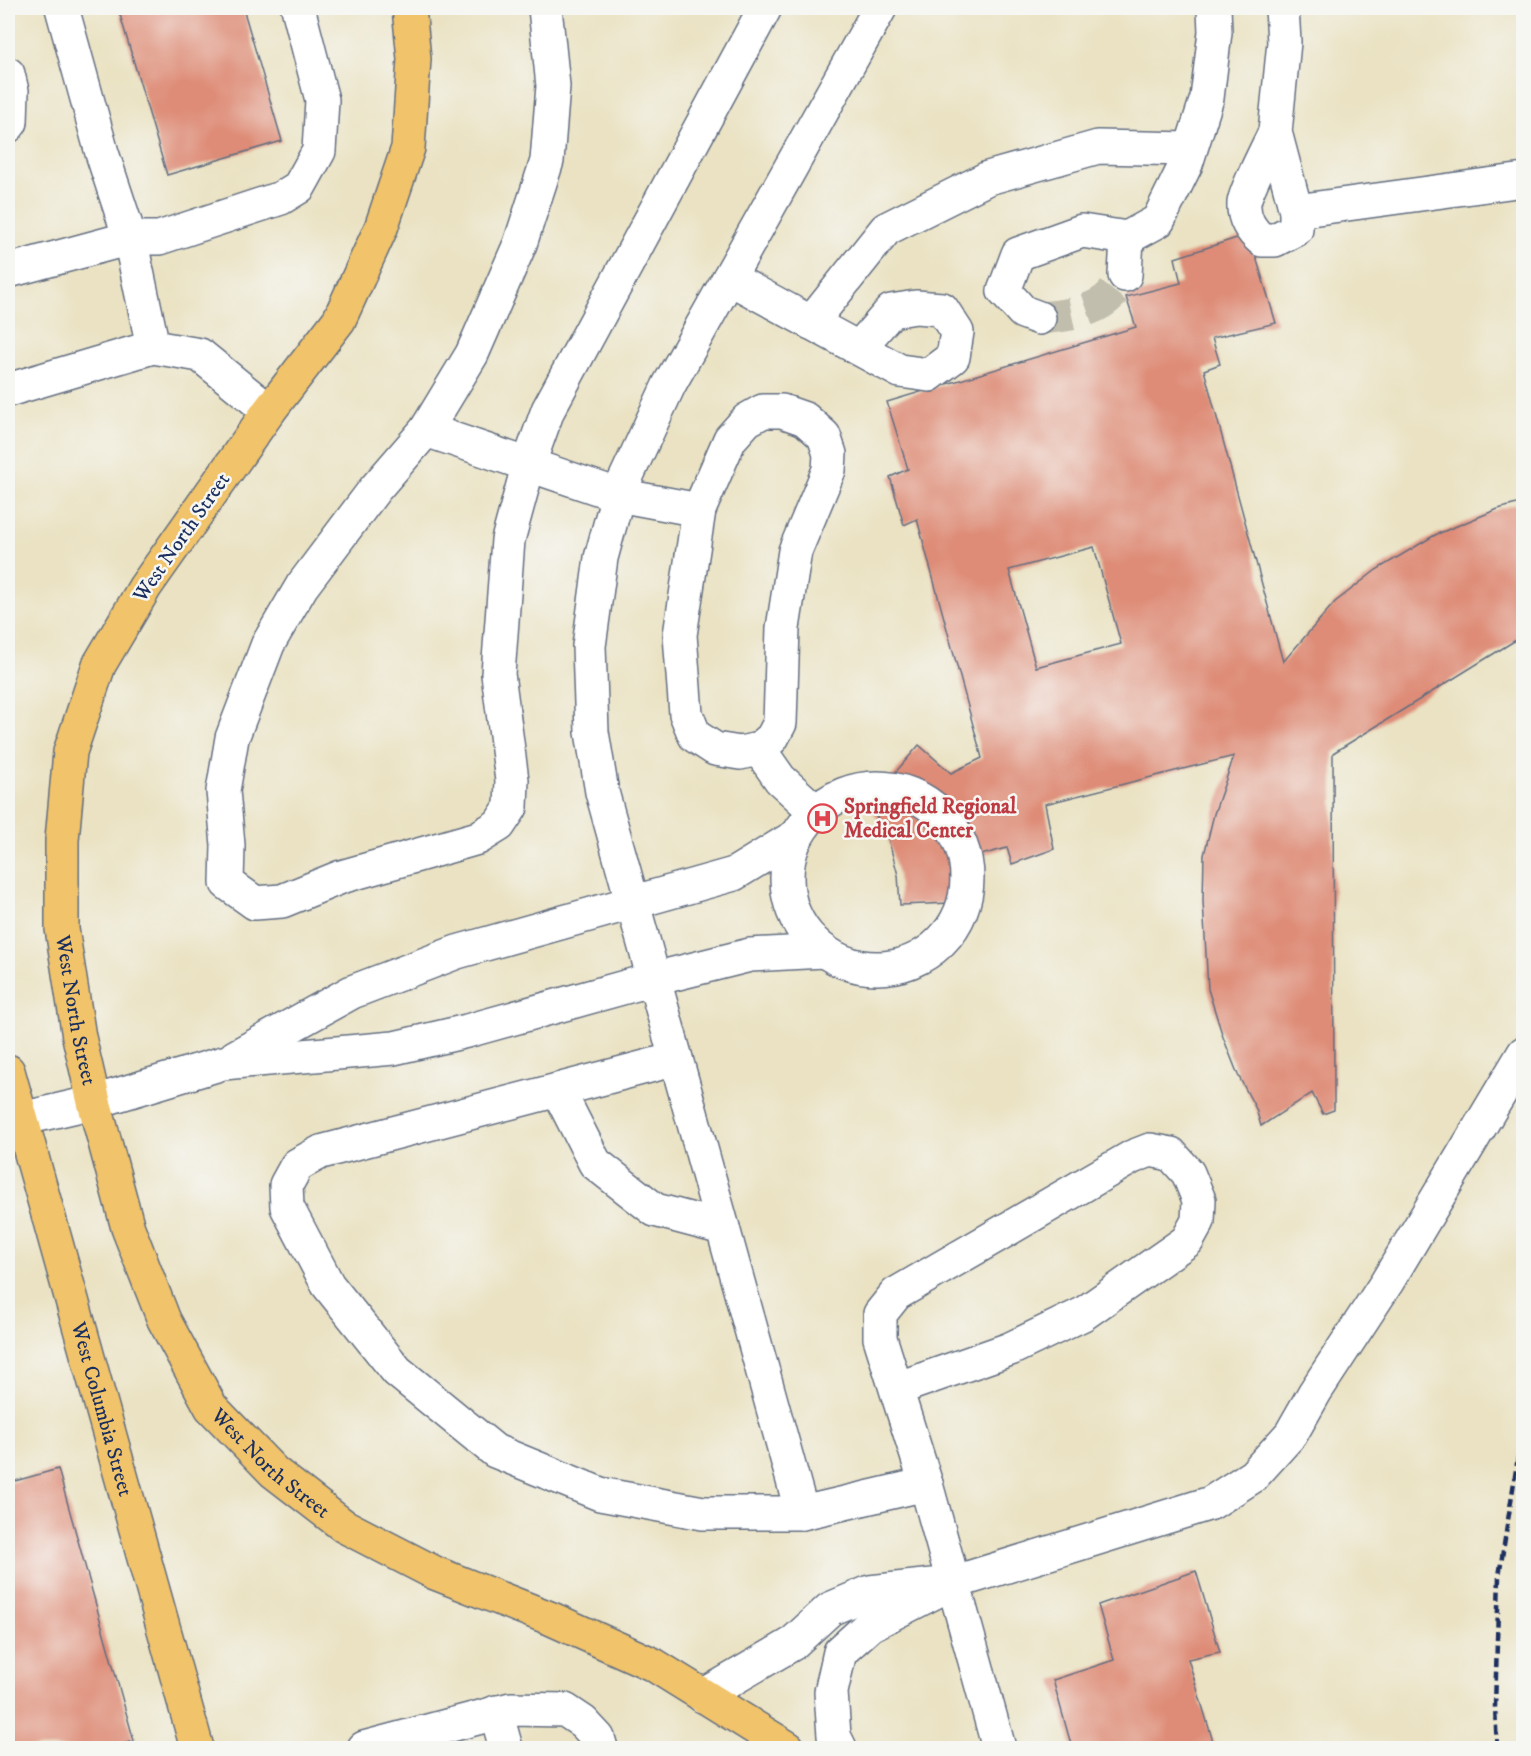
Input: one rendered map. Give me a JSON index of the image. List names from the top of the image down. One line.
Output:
{"streets":{"main road":["West North Street","West Columbia Street"]},"places":{"hospital":["Springfield Regional Medical Center"]}}
